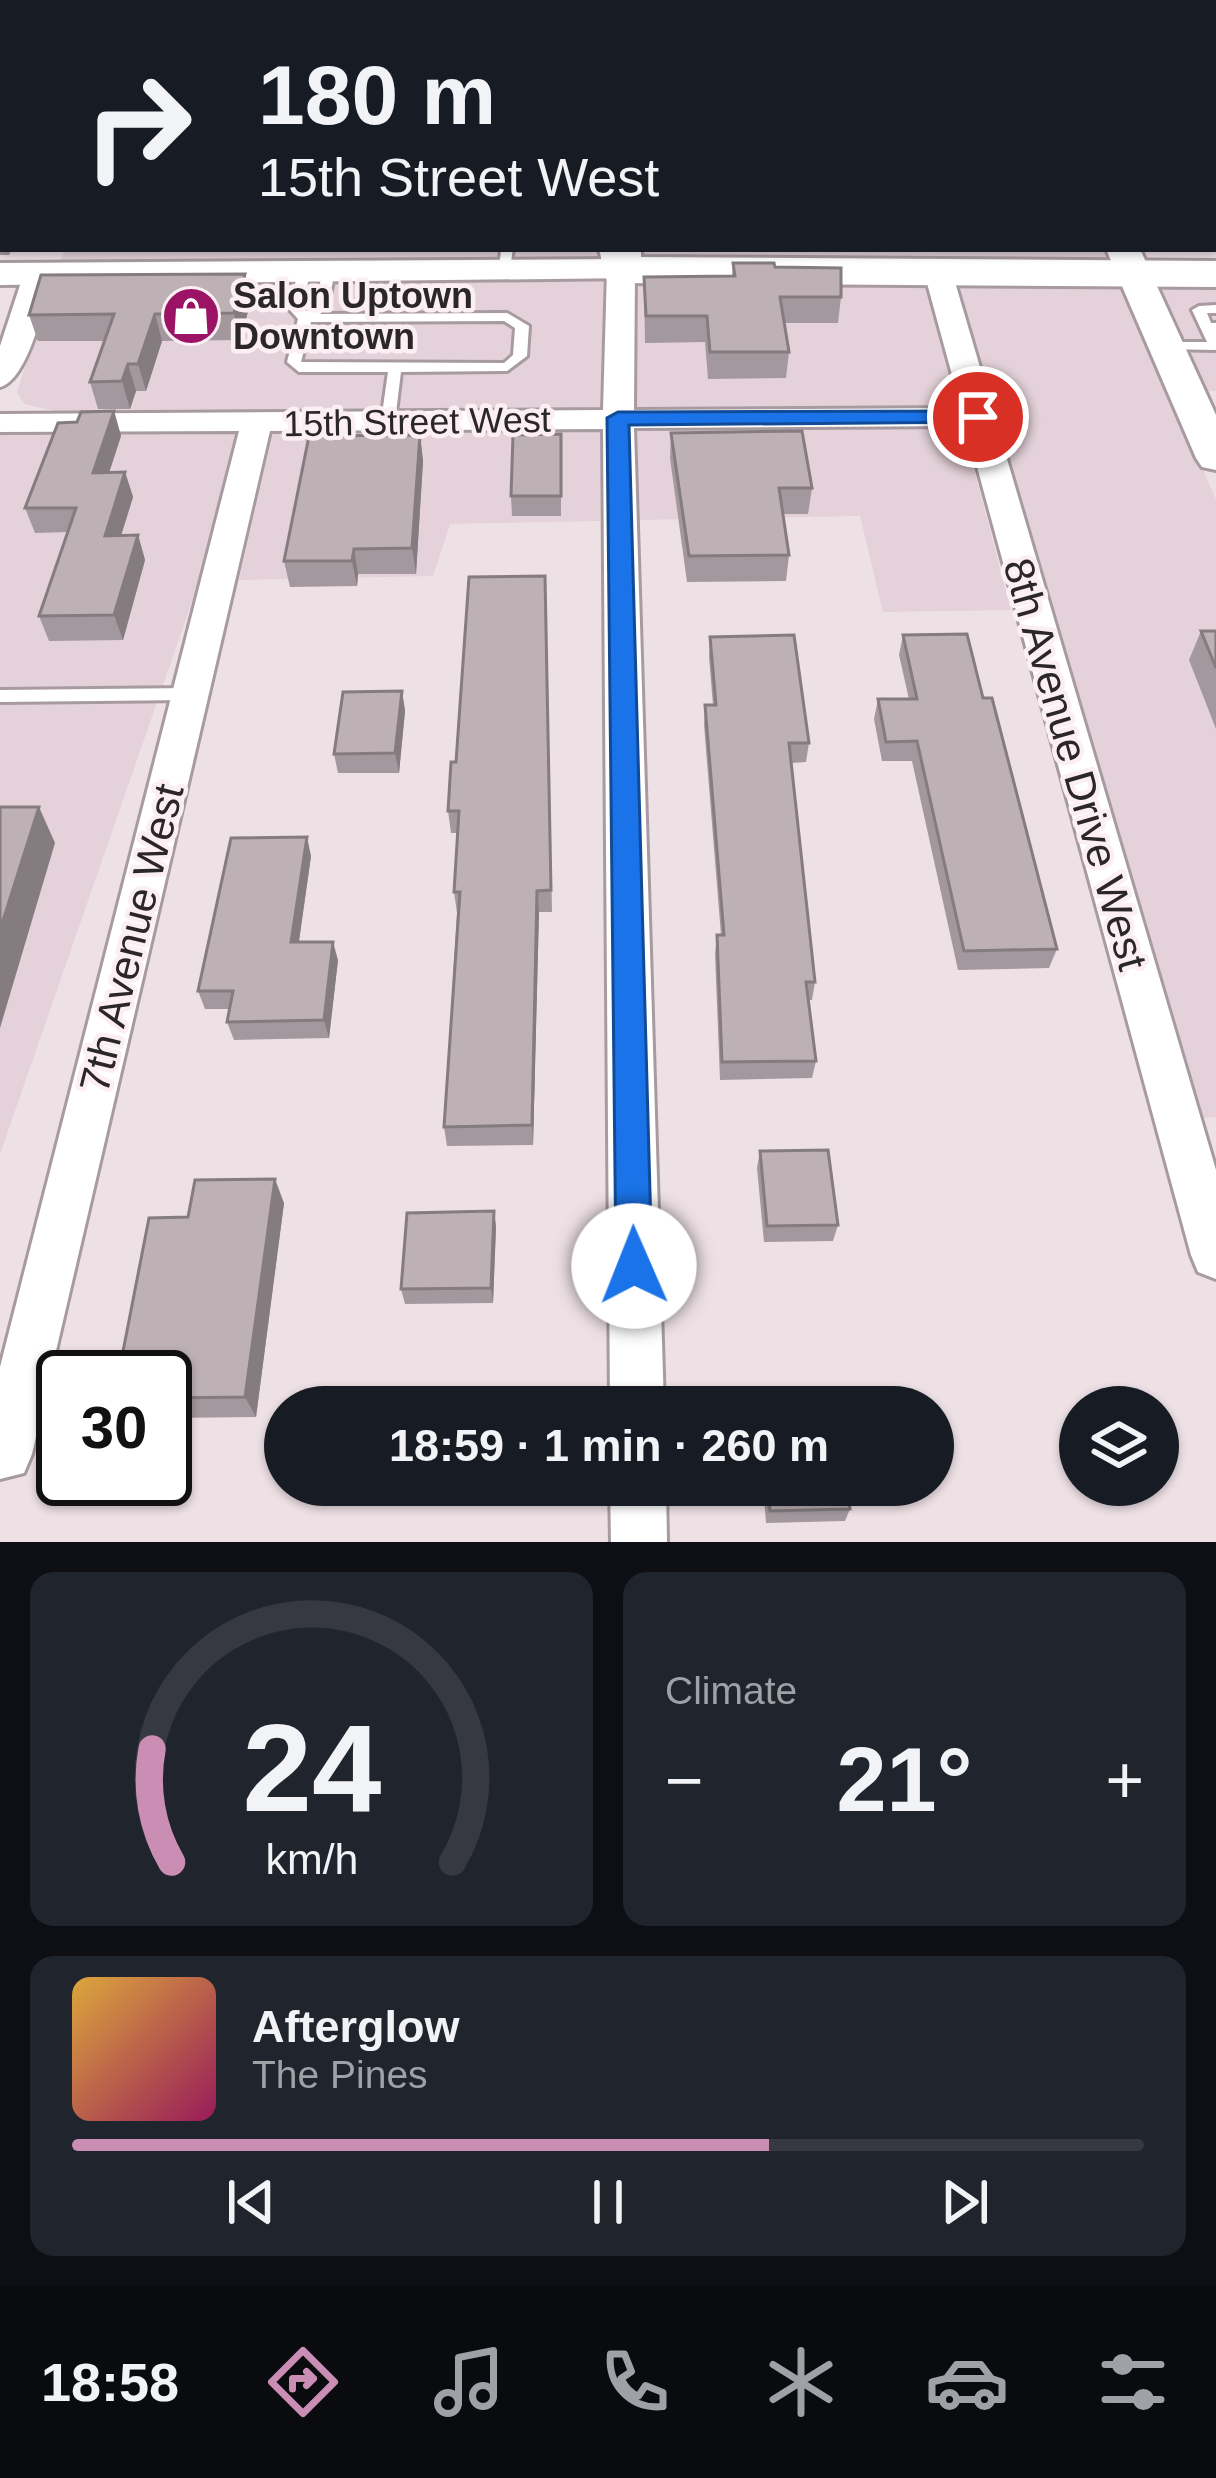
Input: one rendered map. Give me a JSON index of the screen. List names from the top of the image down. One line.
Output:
{"streets":{"street":["15th Street West","8th Avenue Drive West","7th Avenue West"]},"crossings":[["15th Street West","8th Avenue Drive West"],["15th Street West","7th Avenue West"]],"places":{"shop":["Salon Uptown Downtown"]},"page":{"turn":["180 m","15th Street West"],"limit":"30","trip":"18:59 · 1 min · 260 m","tile":"Climate","heat":["−","21°","+"],"song":["Afterglow","The Pines"],"tabs":"18:58","gauge":["24","km/h"]}}
